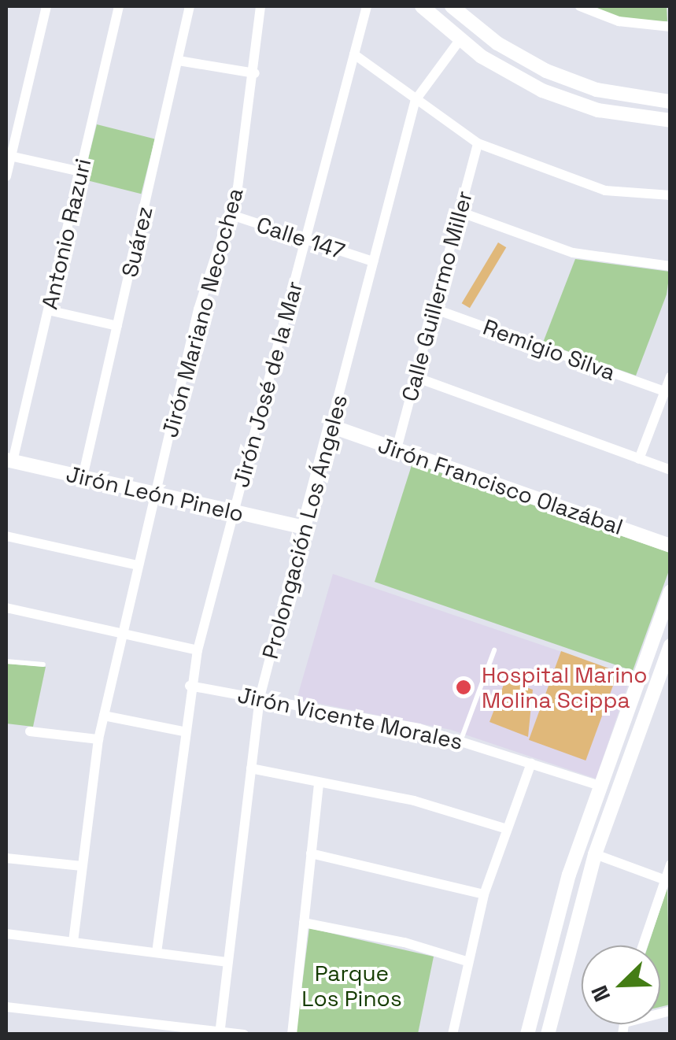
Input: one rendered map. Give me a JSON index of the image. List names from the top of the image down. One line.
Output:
{"streets":{"main road":["Jirón Francisco Olazábal","Jirón León Pinelo","Prolongación Los Ángeles"],"street":["Antonio Razuri","Calle 147","Suárez","Calle Guillermo Miller","Jirón Mariano Necochea","Remigio Silva","Jirón José de la Mar","Jirón Vicente Morales"]},"crossings":[["Antonio Razuri","Jirón León Pinelo"],["Calle 147","Jirón Mariano Necochea"],["Calle 147","Jirón José de la Mar"],["Calle 147","Prolongación Los Ángeles"],["Suárez","Jirón León Pinelo"],["Calle Guillermo Miller","Remigio Silva"],["Calle Guillermo Miller","Jirón Francisco Olazábal"],["Jirón Mariano Necochea","Jirón León Pinelo"],["Jirón José de la Mar","Jirón León Pinelo"],["Jirón José de la Mar","Jirón Vicente Morales"],["Jirón Francisco Olazábal","Prolongación Los Ángeles"],["Jirón León Pinelo","Prolongación Los Ángeles"],["Prolongación Los Ángeles","Jirón Vicente Morales"]],"parks":["Parque Los Pinos"],"places":["Hospital Marino Molina Scippa"],"north":"bottom left"}
